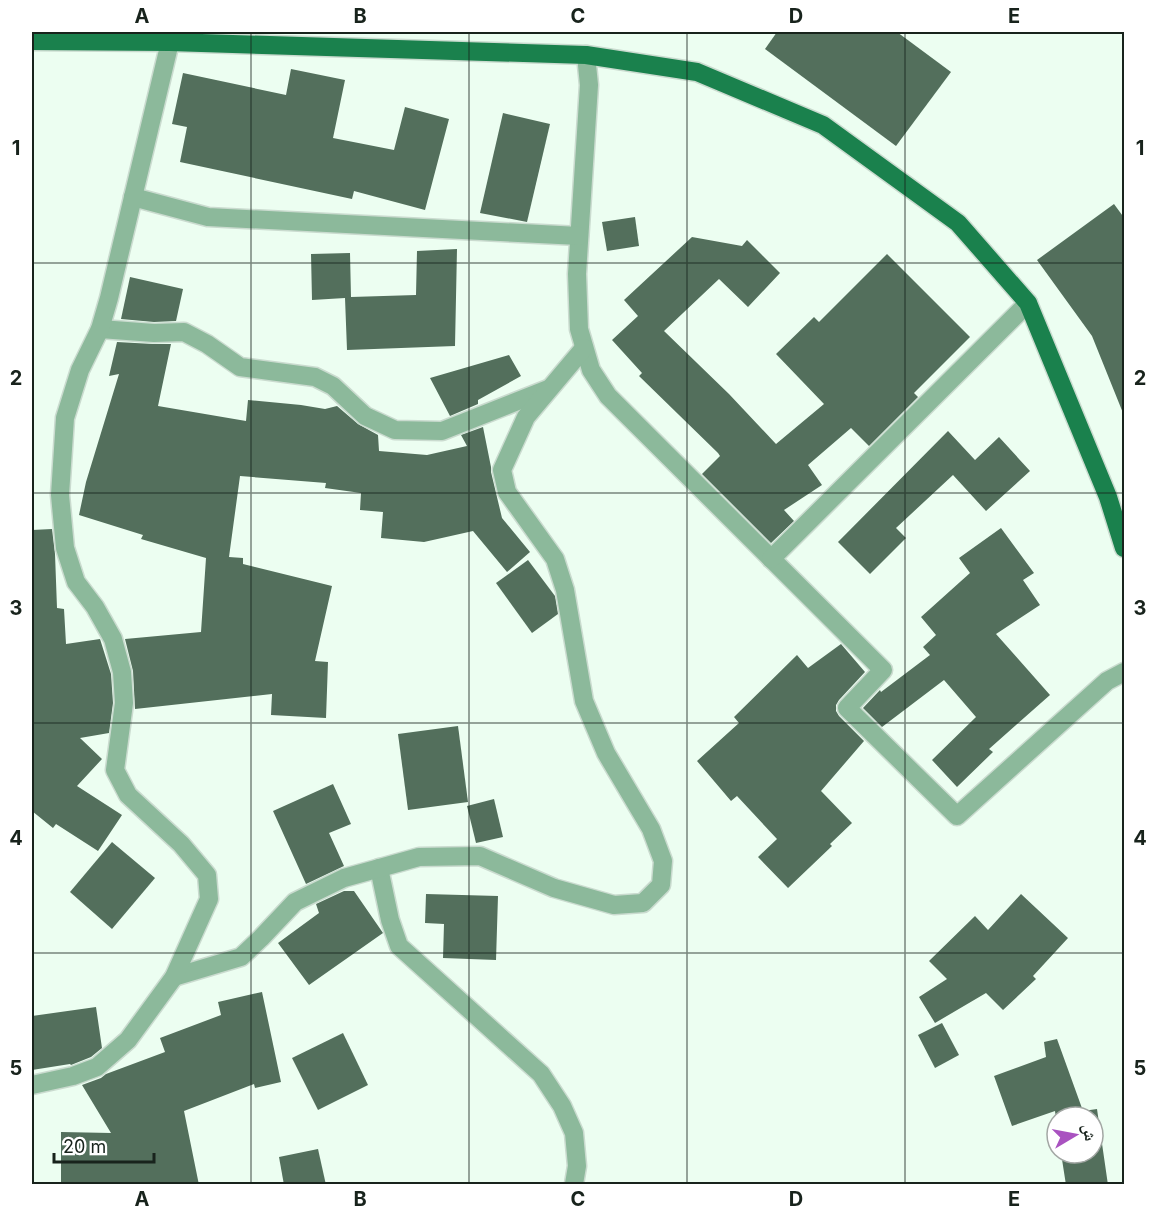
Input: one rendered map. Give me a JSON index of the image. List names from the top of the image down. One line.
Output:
{"scale_bar":"20 m","north":"right","grid":{"columns":["A","B","C","D","E"],"rows":["1","2","3","4","5"]}}
